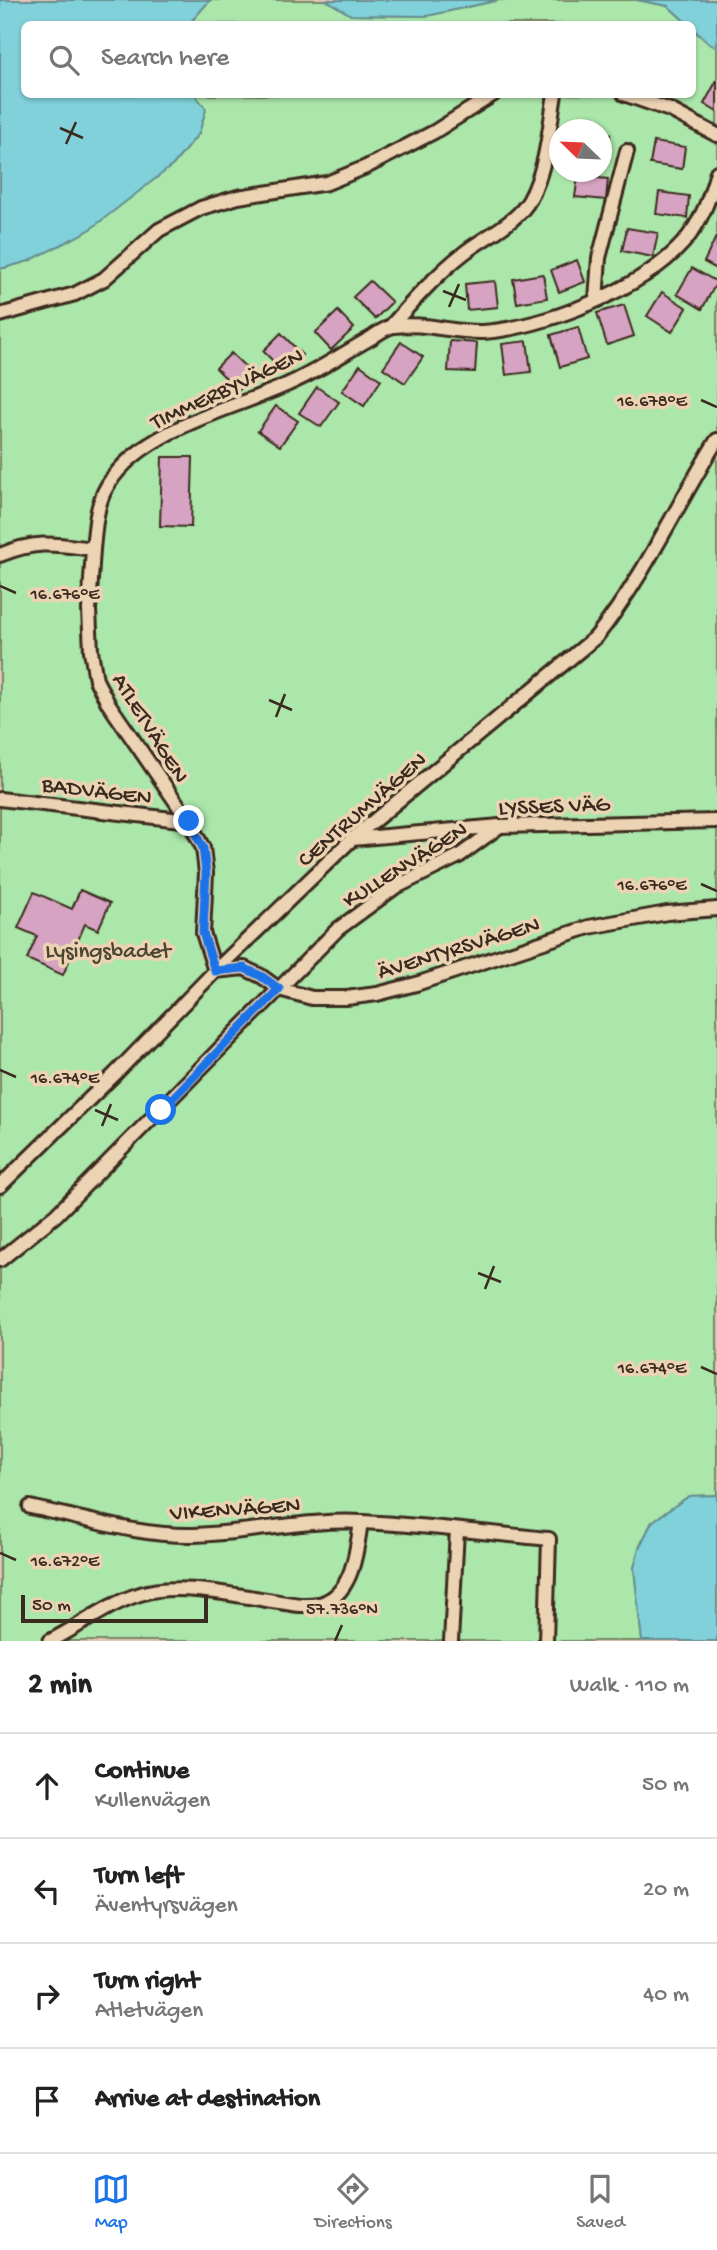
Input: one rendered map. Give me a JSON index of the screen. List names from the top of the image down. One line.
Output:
{"streets":{"lane":["TIMMERBYVÄGEN","ATLETVÄGEN","BADVÄGEN","LYSSES VÄG","CENTRUMVÄGEN","KULLENVÄGEN","ÄVENTYRSVÄGEN","VIKENVÄGEN"]},"crossings":[["TIMMERBYVÄGEN","ATLETVÄGEN"],["ATLETVÄGEN","BADVÄGEN"],["ATLETVÄGEN","CENTRUMVÄGEN"],["ATLETVÄGEN","ÄVENTYRSVÄGEN"],["LYSSES VÄG","CENTRUMVÄGEN"],["LYSSES VÄG","KULLENVÄGEN"],["CENTRUMVÄGEN","ÄVENTYRSVÄGEN"],["KULLENVÄGEN","ÄVENTYRSVÄGEN"]],"parks":["Lysingsbadet"],"scale_bar":"50 m","north":"top left","page":{"search":"Search here","scale":"50 m","heading":["2 min","Walk · 110 m"],"list":[["Continue","Kullenvägen","50 m"],["Turn left","Äventyrsvägen","20 m"],["Turn right","Atletvägen","40 m"],"Arrive at destination"],"nav":["Map","Directions","Saved"]},"coordinates":["16.678°E","16.676°E","16.674°E","16.672°E","57.736°N"]}
